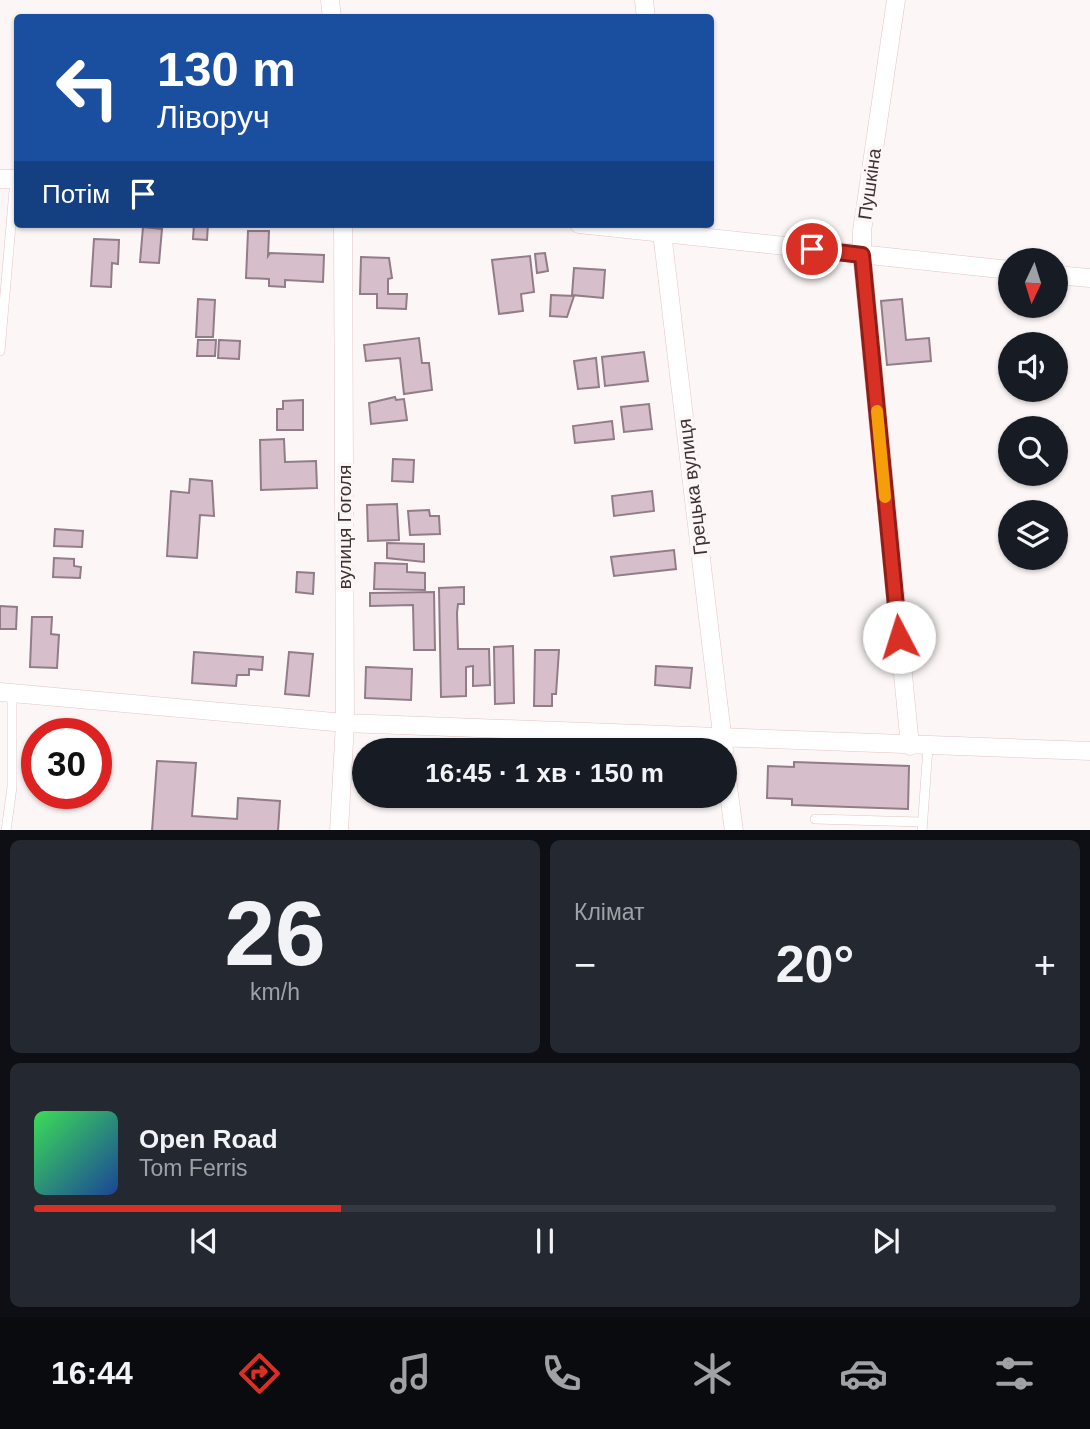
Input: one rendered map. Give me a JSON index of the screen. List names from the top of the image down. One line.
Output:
{"streets":{"street":["Пушкіна","Грецька вулиця","вулиця Гоголя"]},"north":"bottom","page":{"turn":["130 m","Ліворуч"],"then":"Потім","limit":"30","trip":"16:45 · 1 хв · 150 m","tile":[["26","km/h"],"Клімат"],"heat":["−","20°","+"],"song":["Open Road","Tom Ferris"],"tabs":"16:44"}}
